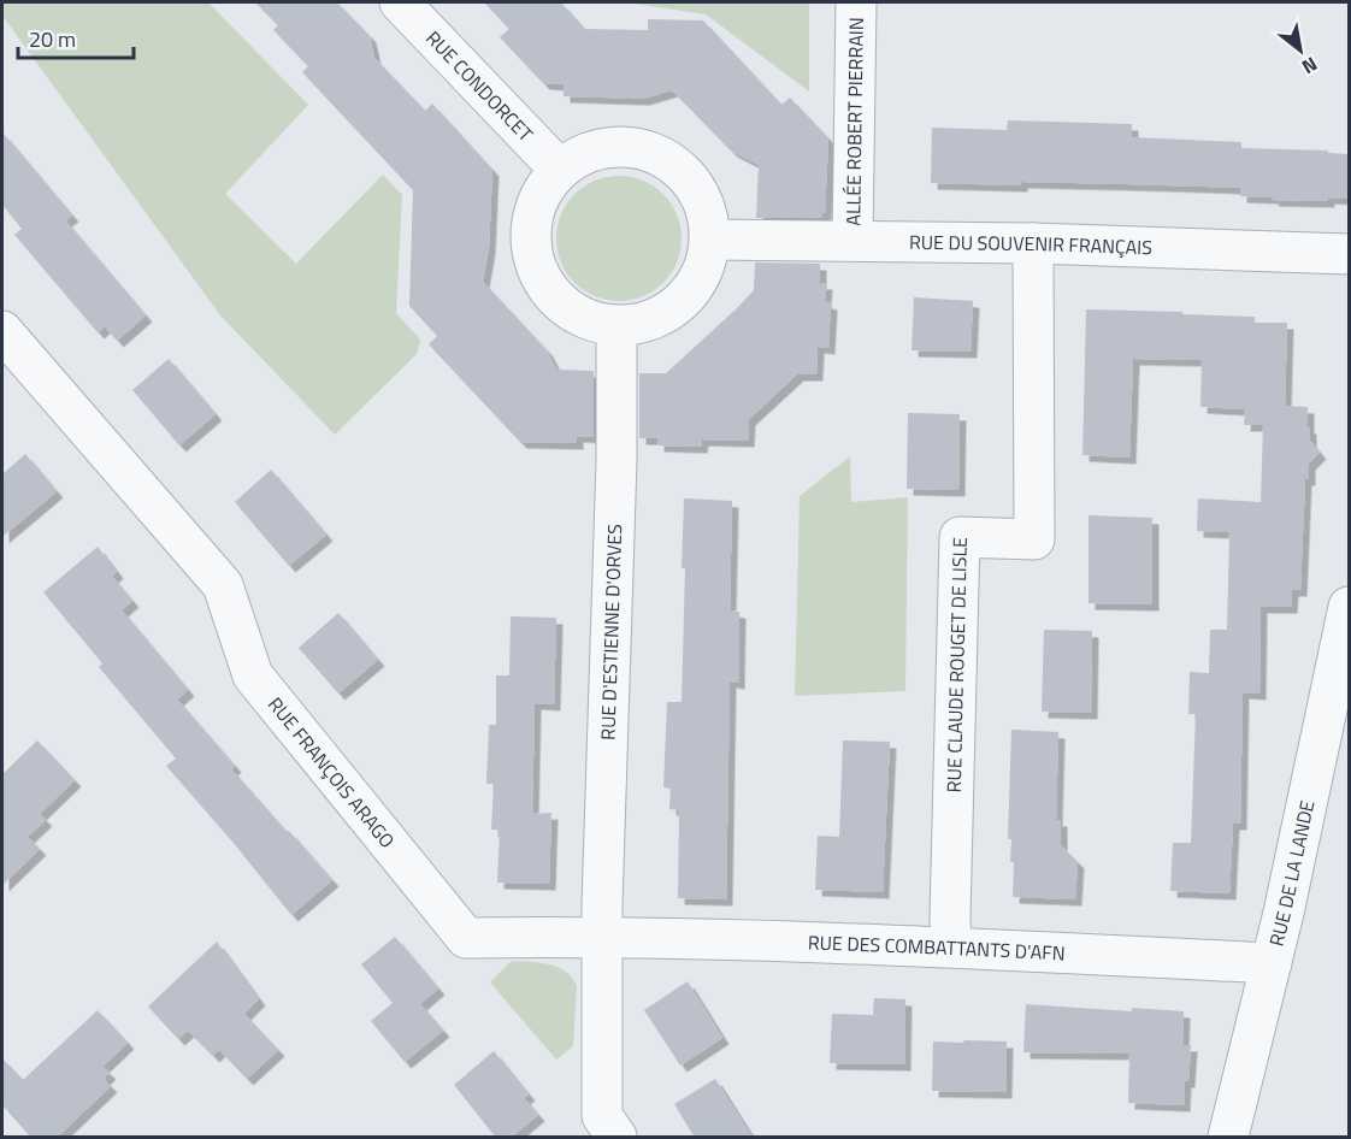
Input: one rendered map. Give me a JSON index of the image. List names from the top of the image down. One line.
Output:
{"streets":{"street":["RUE CONDORCET","ALLÉE ROBERT PIERRAIN","RUE DU SOUVENIR FRANÇAIS","RUE D'ESTIENNE D'ORVES","RUE CLAUDE ROUGET DE LISLE","RUE FRANÇOIS ARAGO","RUE DE LA LANDE","RUE DES COMBATTANTS D'AFN"]},"crossings":[["RUE CONDORCET","RUE DU SOUVENIR FRANÇAIS"],["RUE CONDORCET","RUE D'ESTIENNE D'ORVES"],["ALLÉE ROBERT PIERRAIN","RUE DU SOUVENIR FRANÇAIS"],["RUE DU SOUVENIR FRANÇAIS","RUE D'ESTIENNE D'ORVES"],["RUE DU SOUVENIR FRANÇAIS","RUE CLAUDE ROUGET DE LISLE"],["RUE D'ESTIENNE D'ORVES","RUE FRANÇOIS ARAGO"],["RUE D'ESTIENNE D'ORVES","RUE DES COMBATTANTS D'AFN"],["RUE CLAUDE ROUGET DE LISLE","RUE DES COMBATTANTS D'AFN"],["RUE FRANÇOIS ARAGO","RUE DES COMBATTANTS D'AFN"],["RUE DE LA LANDE","RUE DES COMBATTANTS D'AFN"]],"scale_bar":"20 m","north":"bottom right"}
